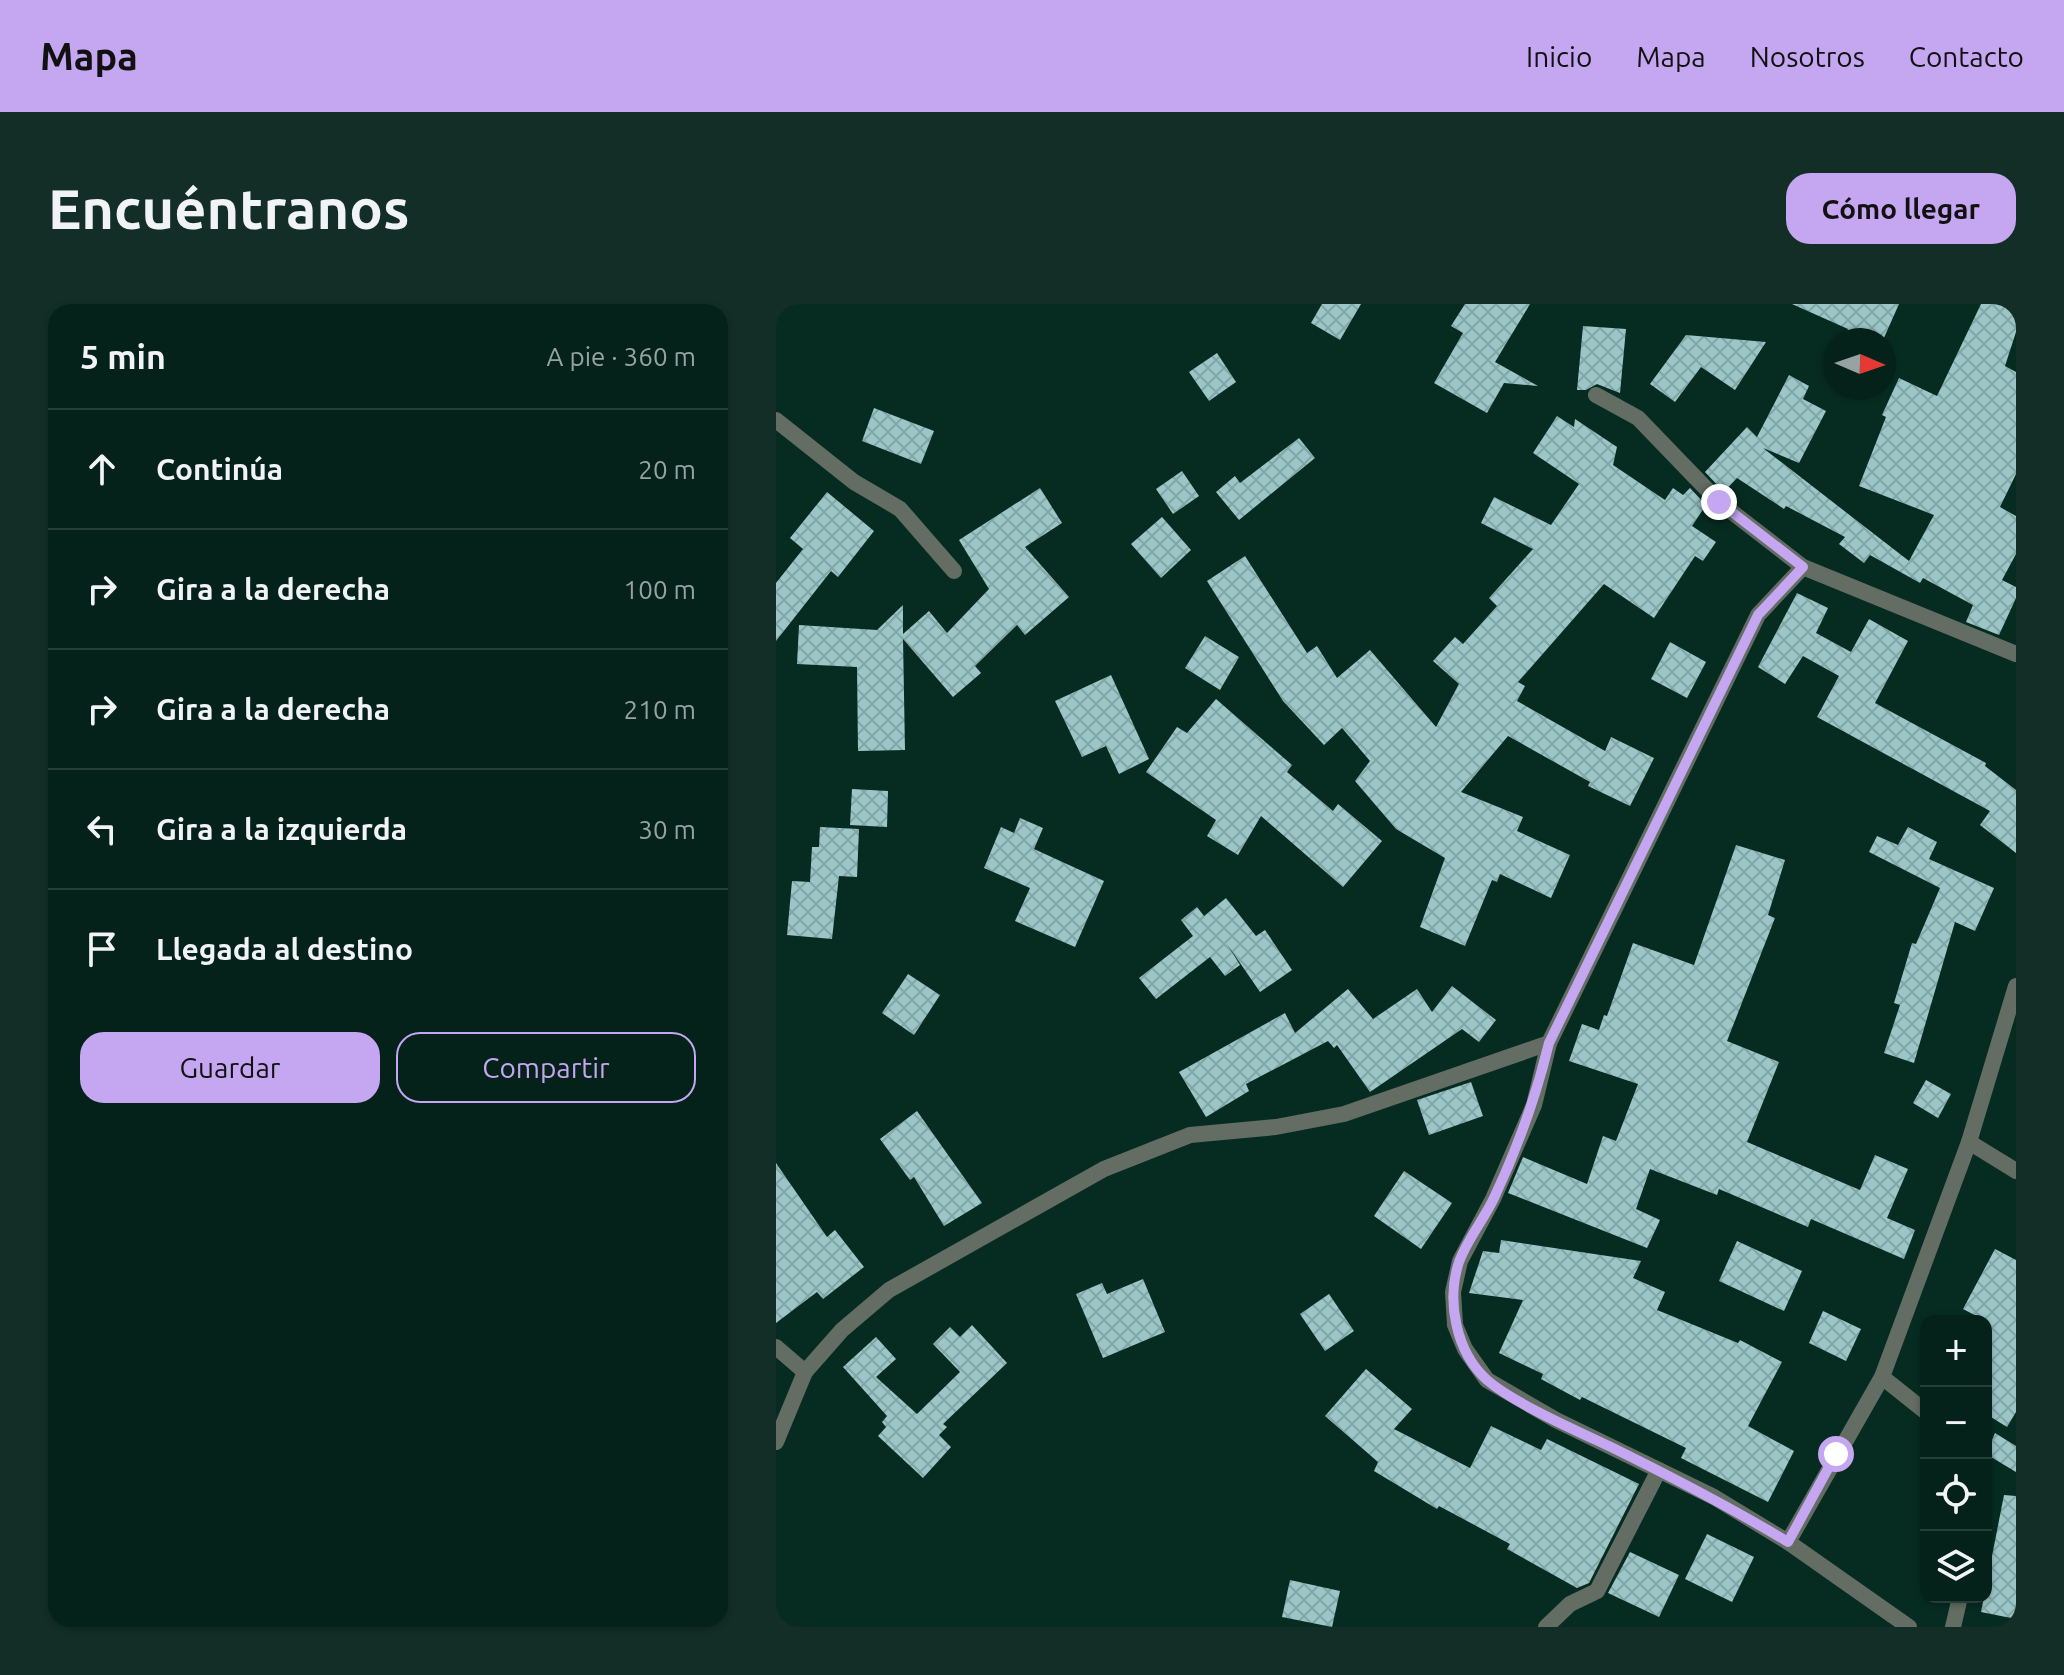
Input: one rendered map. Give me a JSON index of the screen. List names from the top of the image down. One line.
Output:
{"north":"right","page":{"header":"Mapa","nav":["Inicio","Mapa","Nosotros","Contacto"],"buttons":["Cómo llegar",["Guardar","Compartir"]],"title":"Encuéntranos","heading":["5 min","A pie · 360 m"],"list":[["Continúa","20 m"],["Gira a la derecha","100 m"],["Gira a la derecha","210 m"],["Gira a la izquierda","30 m"],"Llegada al destino"],"map_buttons":["+","−"]}}
